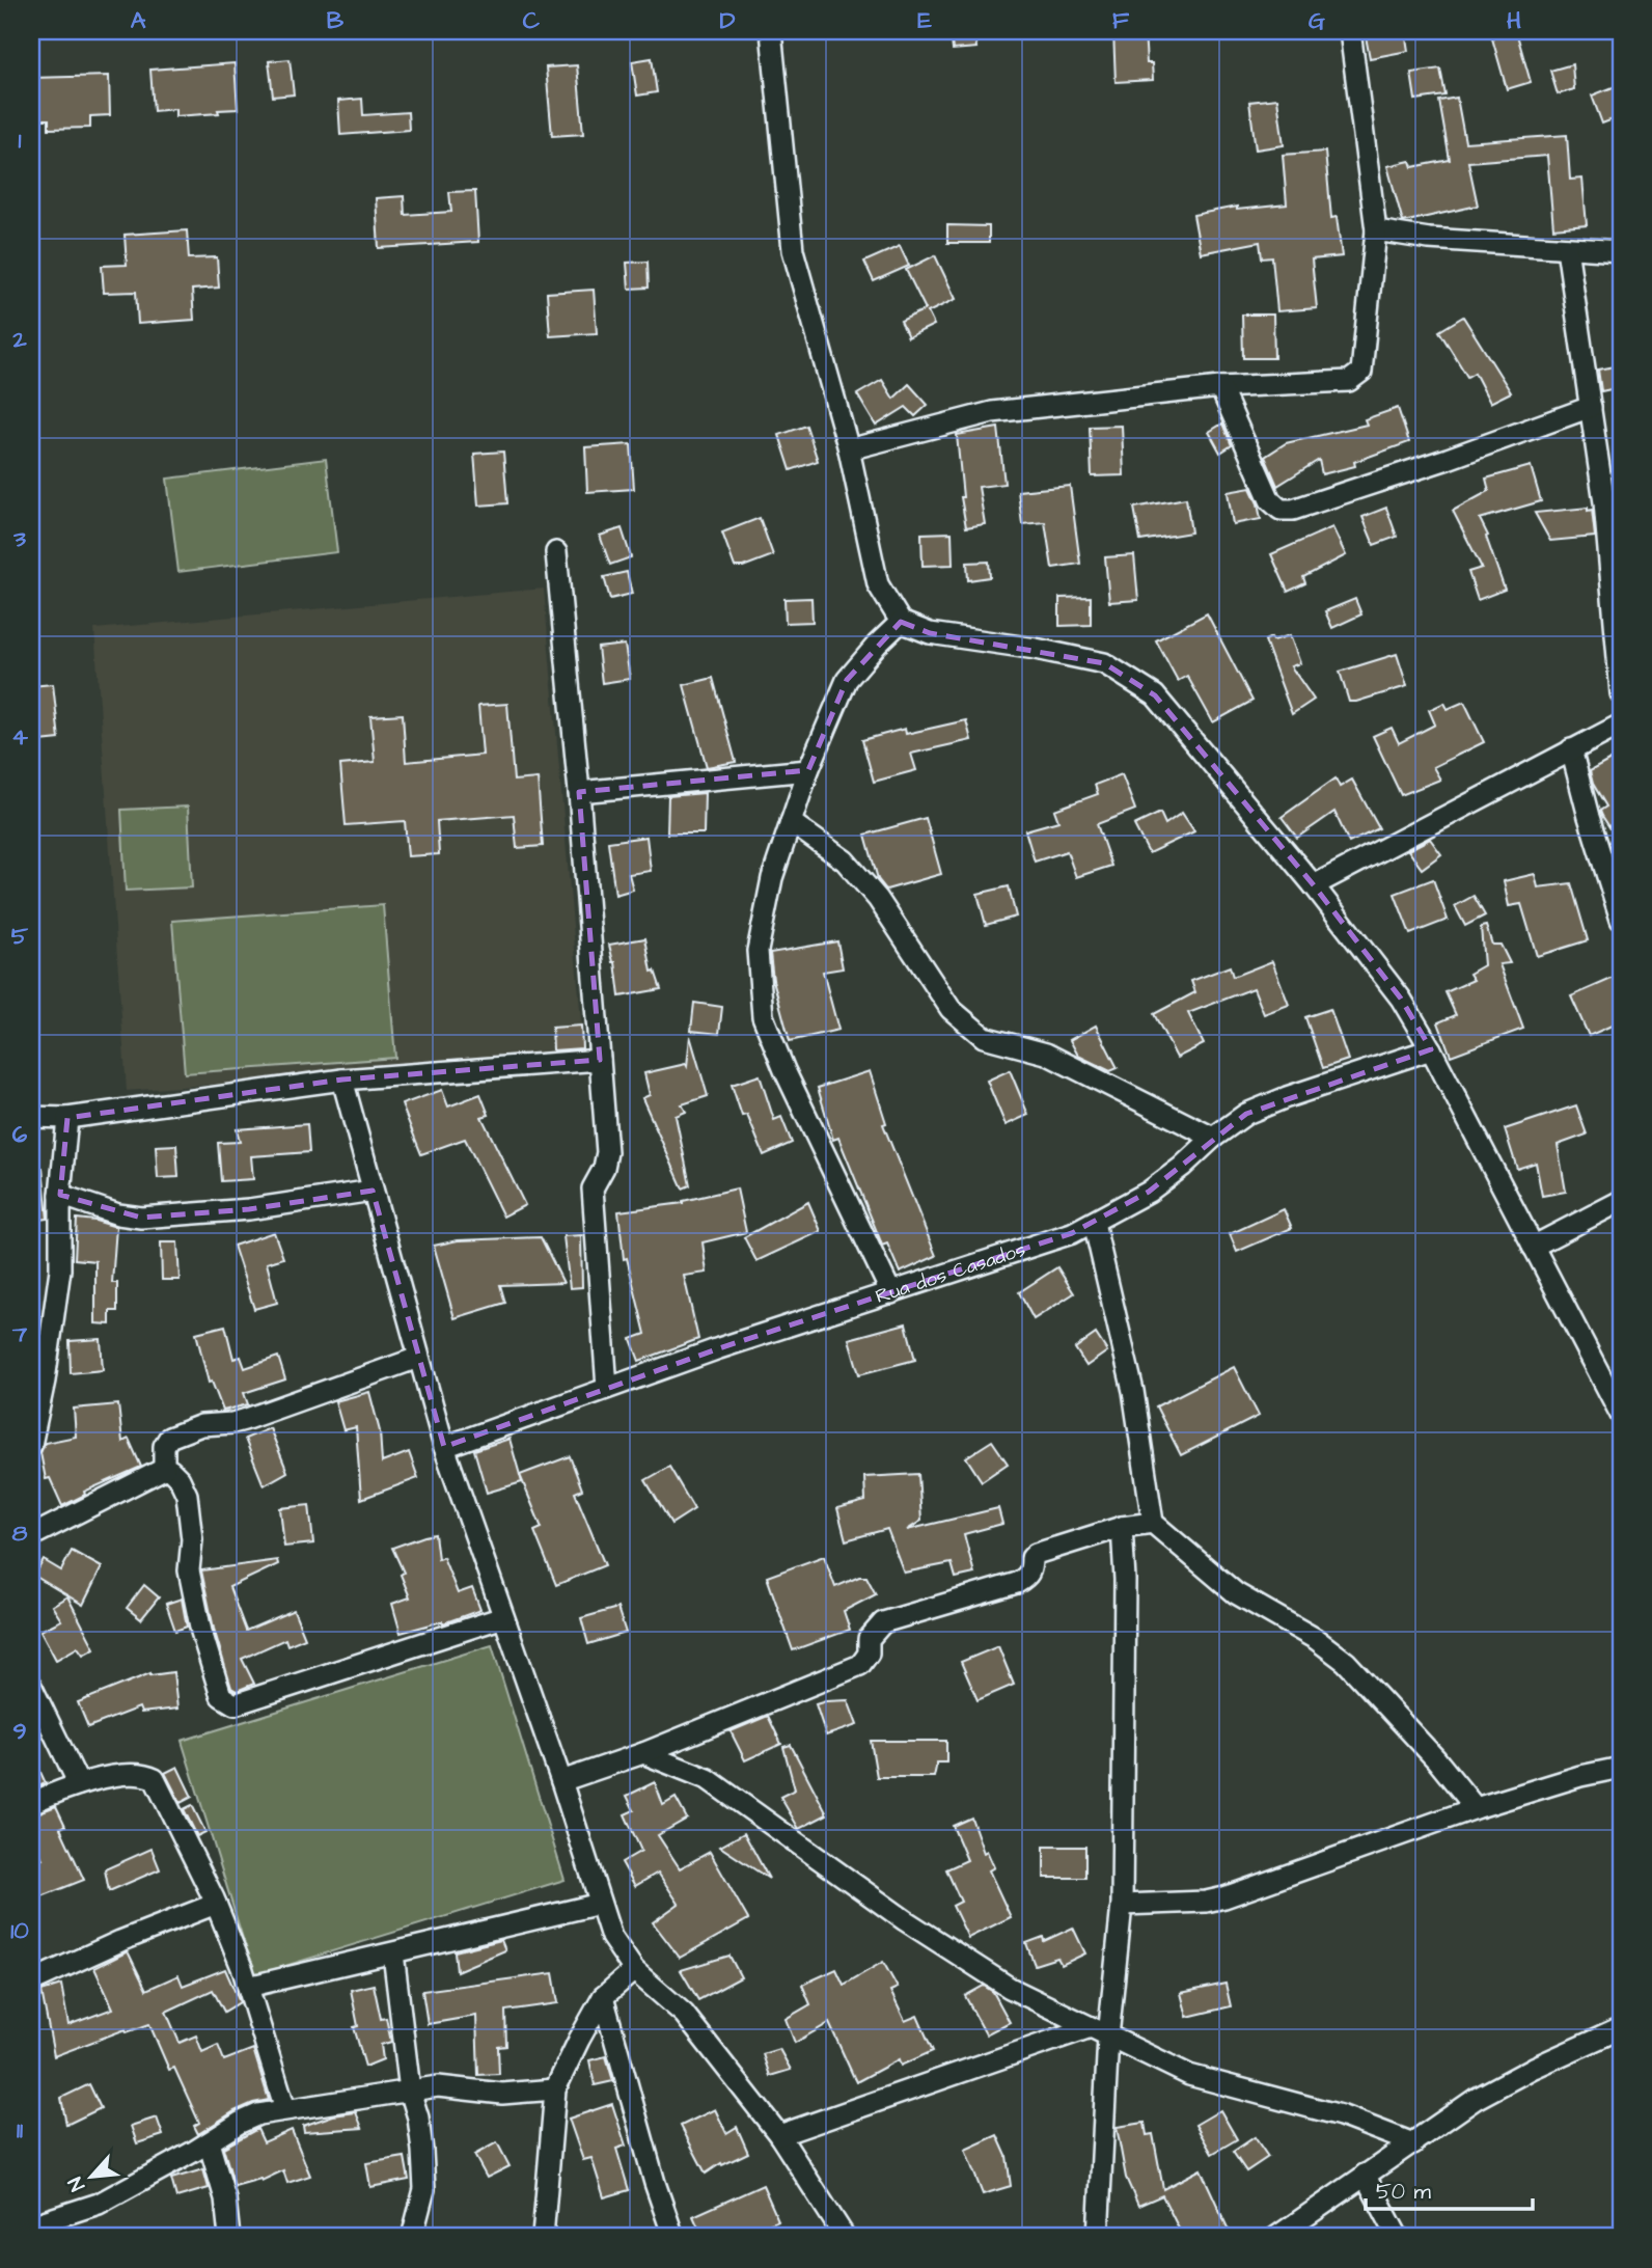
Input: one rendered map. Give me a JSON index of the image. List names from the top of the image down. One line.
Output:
{"streets":{"street":["Rua dos Casados"]},"scale_bar":"50 m","north":"bottom left","grid":{"columns":["A","B","C","D","E","F","G","H"],"rows":["1","2","3","4","5","6","7","8","9","10","11"]}}
